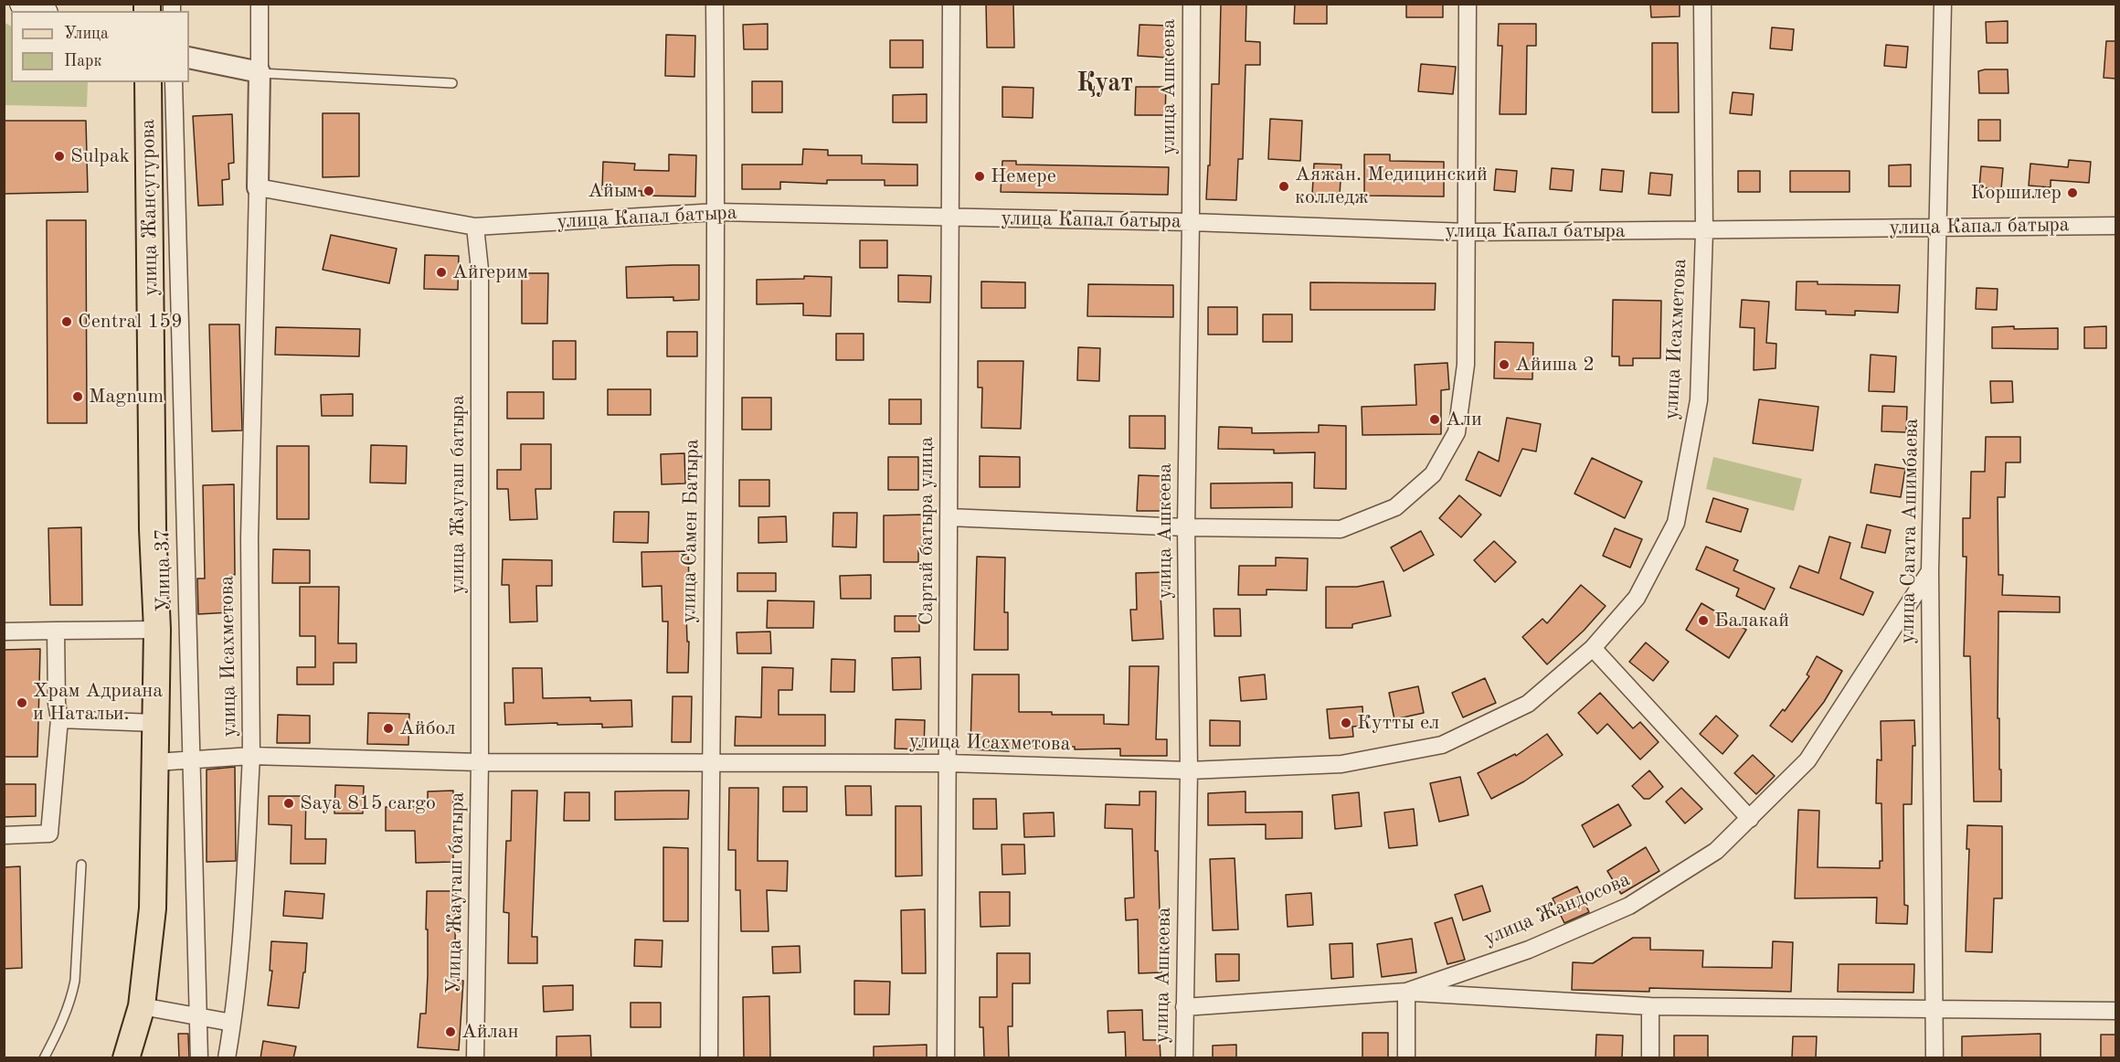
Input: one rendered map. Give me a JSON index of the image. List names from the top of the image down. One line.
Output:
{"streets":{"main road":["улица Жансугурова"],"street":["улица Ашкеева","улица Капал батыра","улица Исахметова","улица Жаугаш батыра","улица Самен Батыра","Сартай батыра улица","улица Сагата Ашимбаева","Улица 37","Улица Жаугаш батыра","улица Жандосова"]},"crossings":[["улица Ашкеева","улица Капал батыра"],["улица Ашкеева","улица Исахметова"],["улица Ашкеева","улица Жандосова"],["улица Капал батыра","улица Исахметова"],["улица Капал батыра","улица Жаугаш батыра"],["улица Капал батыра","улица Самен Батыра"],["улица Капал батыра","Сартай батыра улица"],["улица Капал батыра","улица Сагата Ашимбаева"],["улица Исахметова","улица Жаугаш батыра"],["улица Исахметова","улица Самен Батыра"],["улица Исахметова","Сартай батыра улица"],["улица Исахметова","Улица Жаугаш батыра"],["улица Жаугаш батыра","Улица Жаугаш батыра"],["улица Сагата Ашимбаева","улица Жандосова"]],"districts":["Қуат"],"places":["Sulpak","Немере","Аяжан. Медицинский колледж","Айым","Коршилер","Айгерим","Central 159","Айиша 2","Magnum","Али","Балакай","Храм Адриана и Натальи.","Кутты ел","Айбол","Saya 815 cargo","Айлан"],"legend":["Улица","Парк"]}
